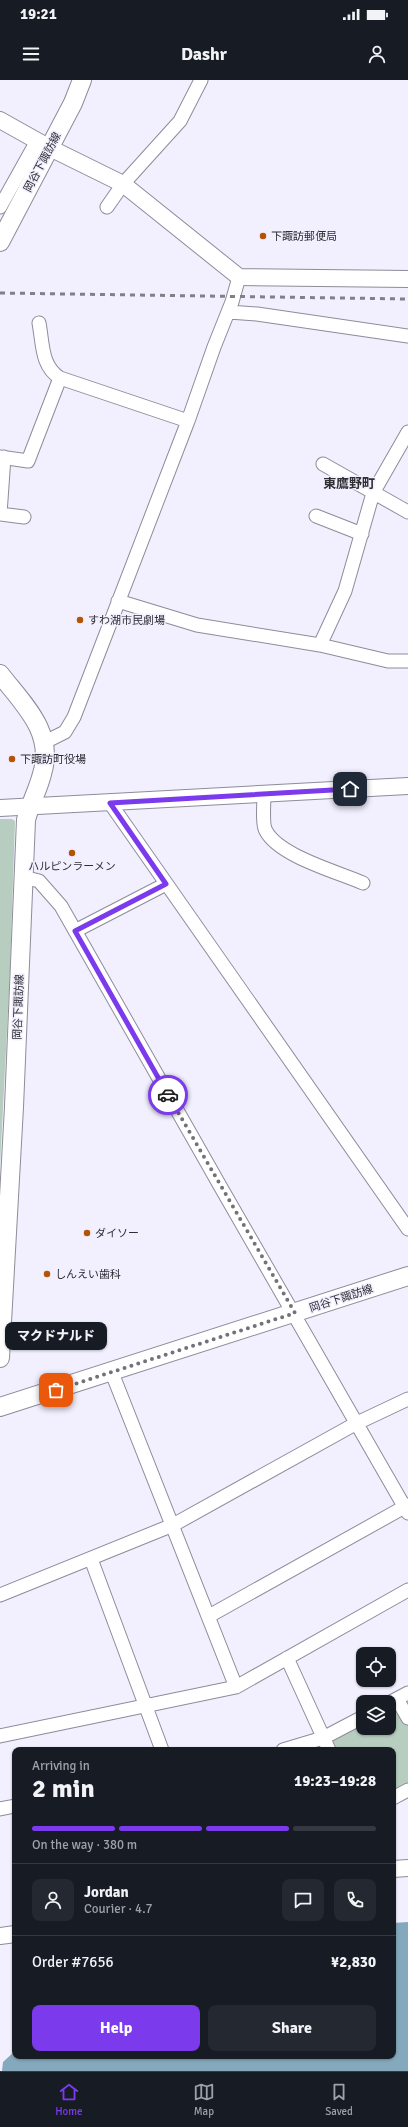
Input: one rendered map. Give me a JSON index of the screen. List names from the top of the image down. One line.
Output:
{"streets":{"main road":["岡谷下諏訪線"]},"districts":["東鷹野町"],"places":["下諏訪郵便局","すわ湖市民劇場","下諏訪町役場","ハルピンラーメン","ダイソー","しんえい歯科","マクドナルド"],"page":{"status":"19:21","header":"Dashr","bubble":"マクドナルド","heading":["2 min","Arriving in","19:23–19:28"],"panel":["Jordan","Courier · 4.7","Order #7656","¥2,830"],"bar":"On the way · 380 m","buttons":["Help","Share"],"tabs":["Home","Map","Saved"]}}
